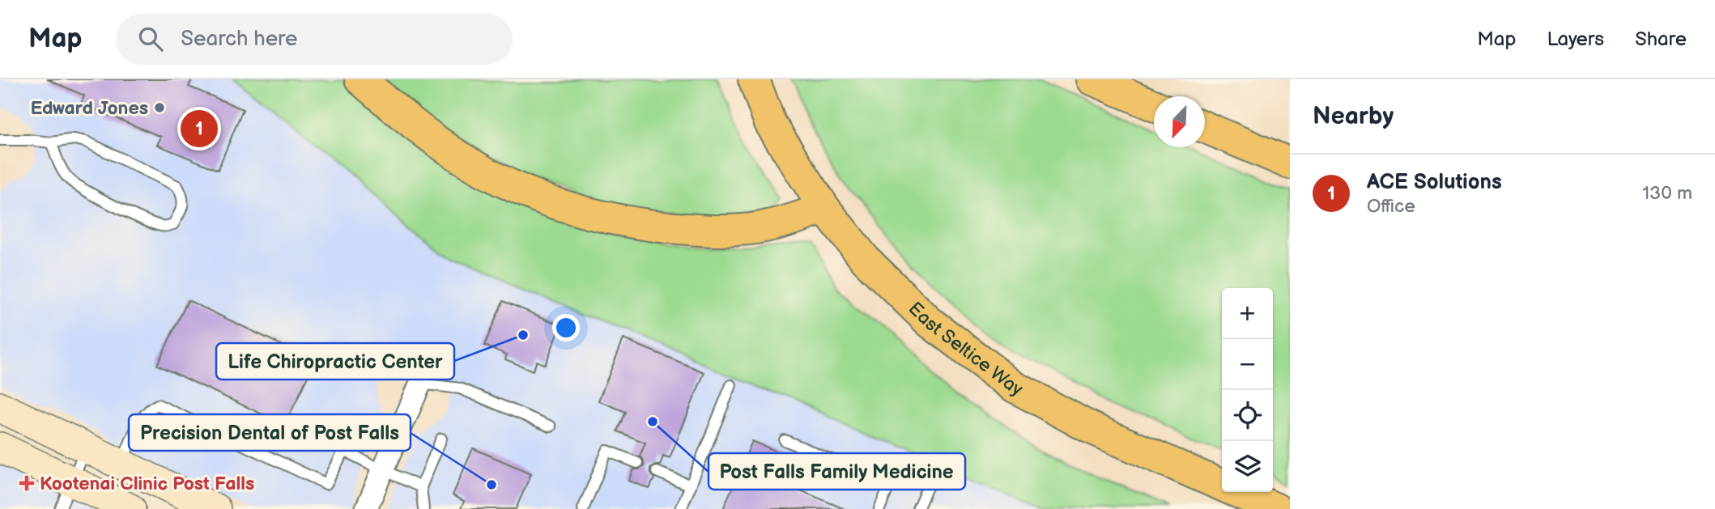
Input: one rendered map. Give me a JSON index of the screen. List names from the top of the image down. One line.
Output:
{"streets":{"main road":["East Seltice Way"]},"places":{"other":["Edward Jones","Life Chiropractic Center","Post Falls Family Medicine","Precision Dental of Post Falls"],"health":["Kootenai Clinic Post Falls"]},"north":"bottom left","page":{"header":"Map","search":"Search here","nav":["Map","Layers","Share"],"heading":"Nearby","pins":"1","list":[{"mark":"1","name":"ACE Solutions","note":"Office","value":"130 m"}],"map_buttons":["+","−"]}}
